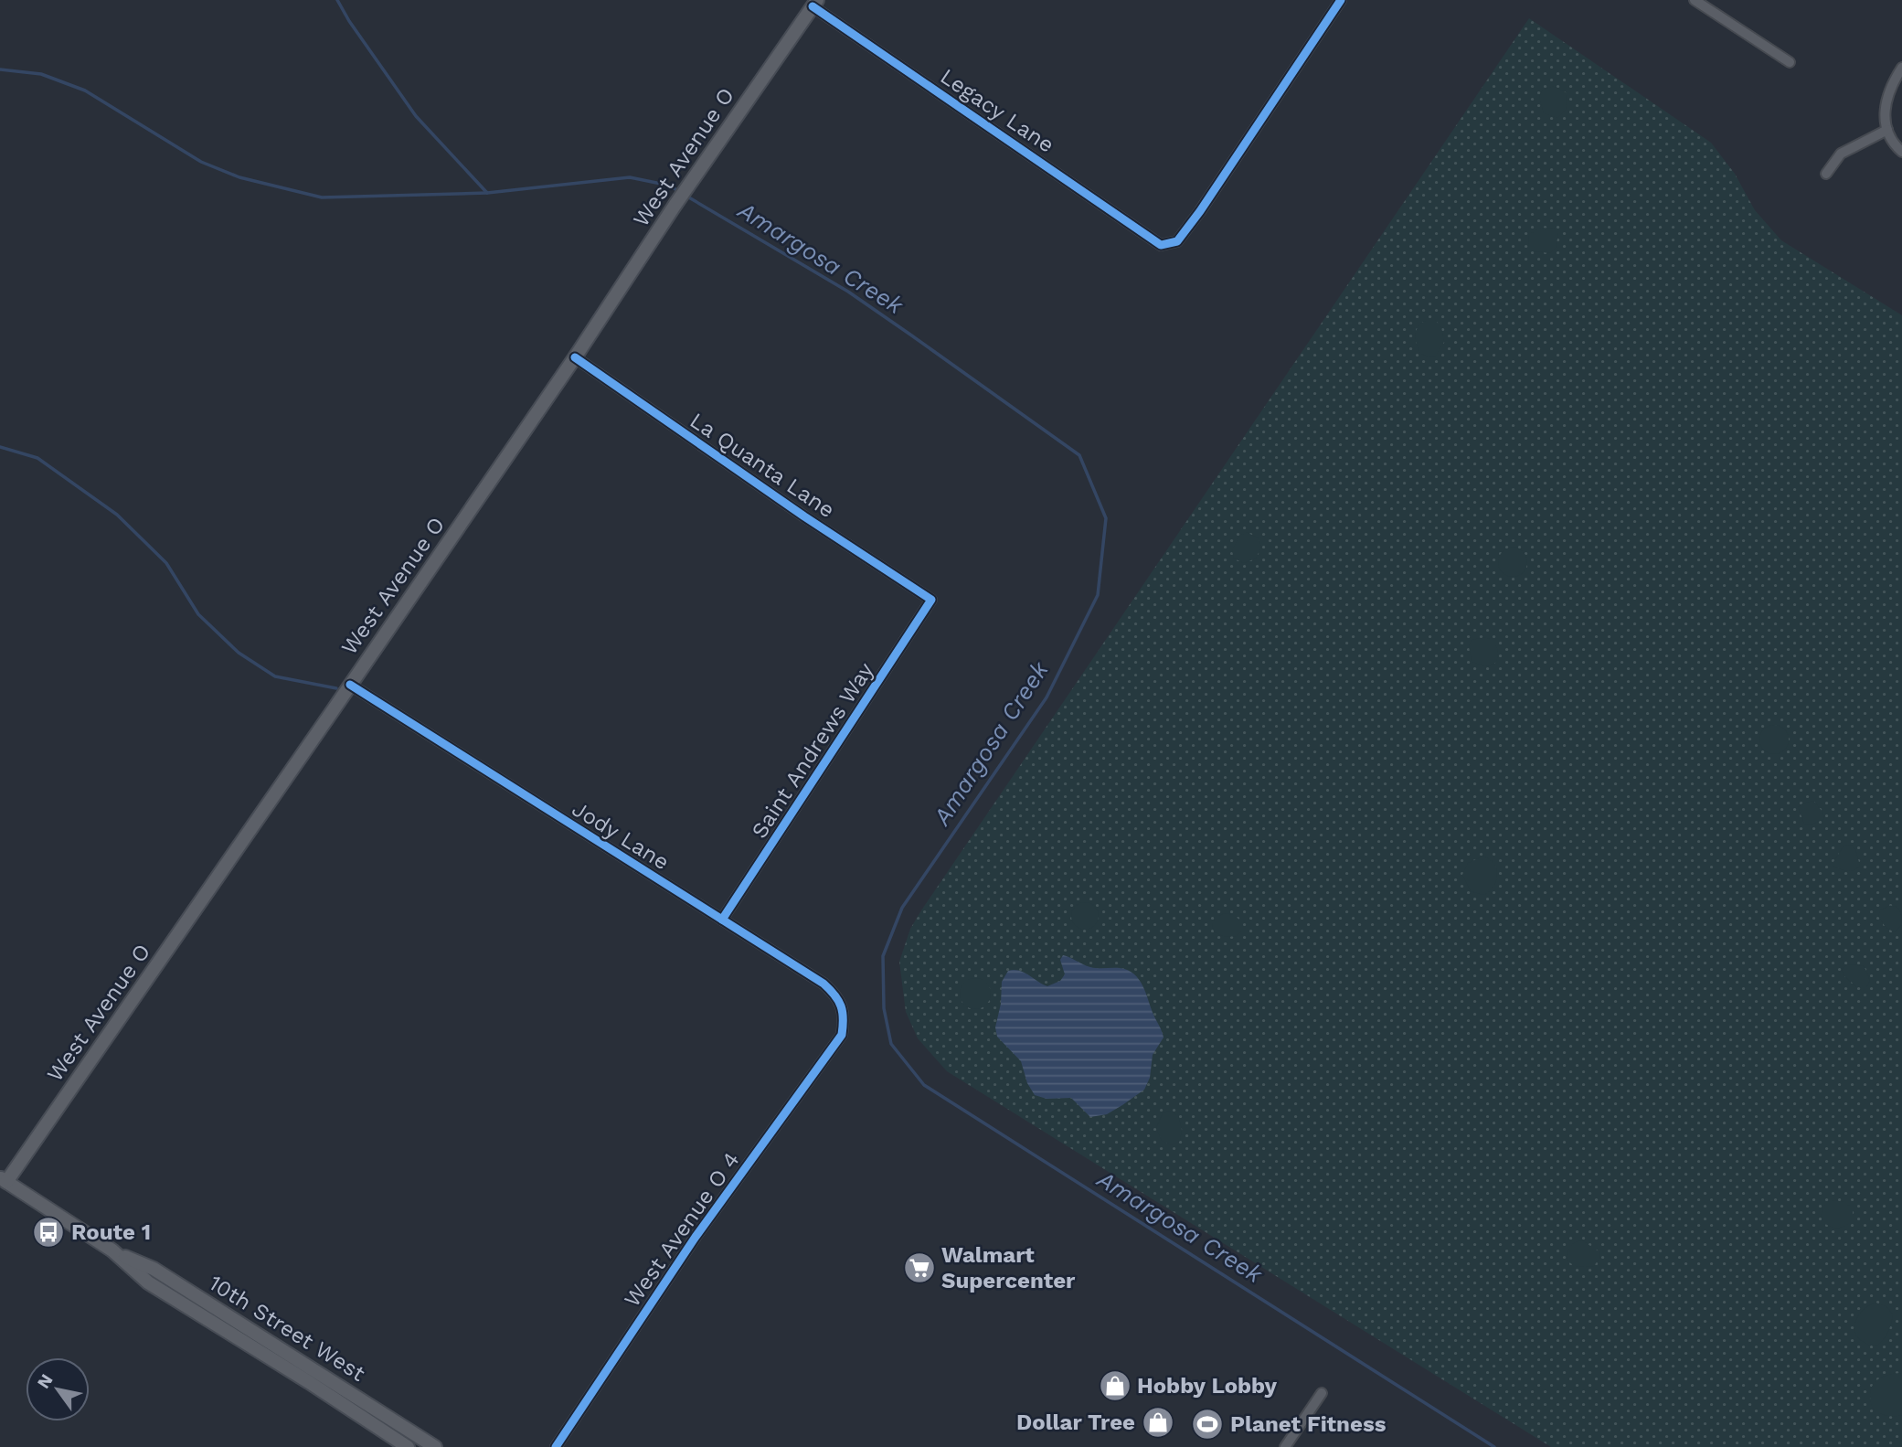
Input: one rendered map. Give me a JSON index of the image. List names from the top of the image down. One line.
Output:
{"streets":{"main road":["West Avenue O","10th Street West"],"street":["Legacy Lane","La Quanta Lane","Saint Andrews Way","Jody Lane","West Avenue O 4"]},"crossings":[["Legacy Lane","West Avenue O"],["West Avenue O","La Quanta Lane"],["West Avenue O","Jody Lane"],["West Avenue O","10th Street West"],["La Quanta Lane","Saint Andrews Way"],["Saint Andrews Way","Jody Lane"],["Jody Lane","West Avenue O 4"]],"water":["Amargosa Creek"],"places":{"bus stop":["Route 1"],"supermarket":["Walmart Supercenter"],"shop":["Hobby Lobby","Dollar Tree"],"sports":["Planet Fitness"]},"north":"top left"}
